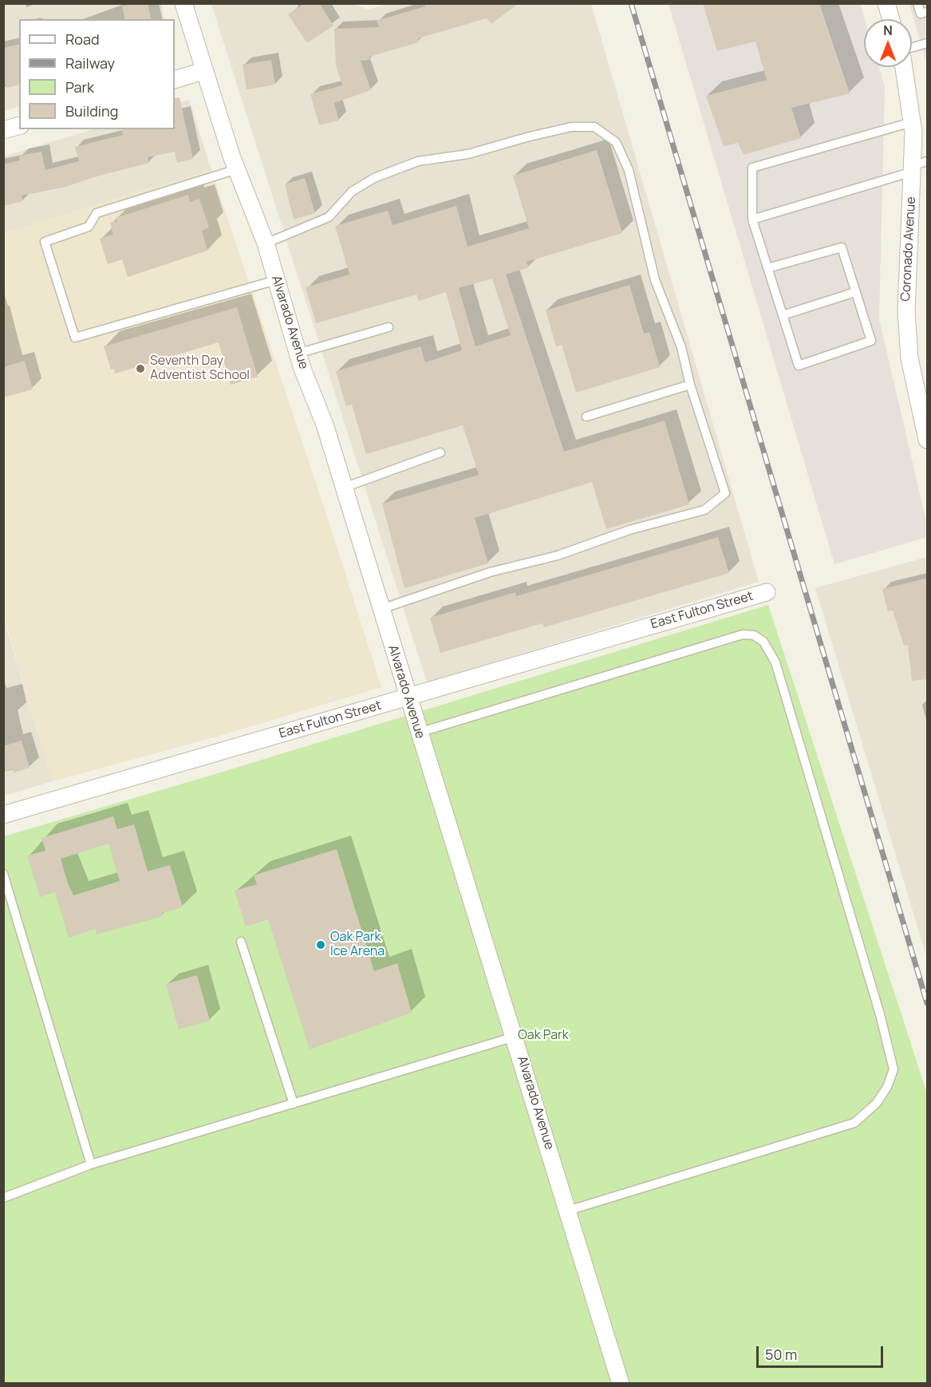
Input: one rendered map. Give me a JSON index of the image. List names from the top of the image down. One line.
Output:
{"streets":{"street":["Coronado Avenue","Alvarado Avenue","East Fulton Street"]},"crossings":[["Alvarado Avenue","East Fulton Street"]],"parks":["Oak Park"],"places":["Seventh Day Adventist School","Oak Park Ice Arena"],"legend":["Road","Railway","Park","Building"],"scale_bar":"50 m","north":"top"}
